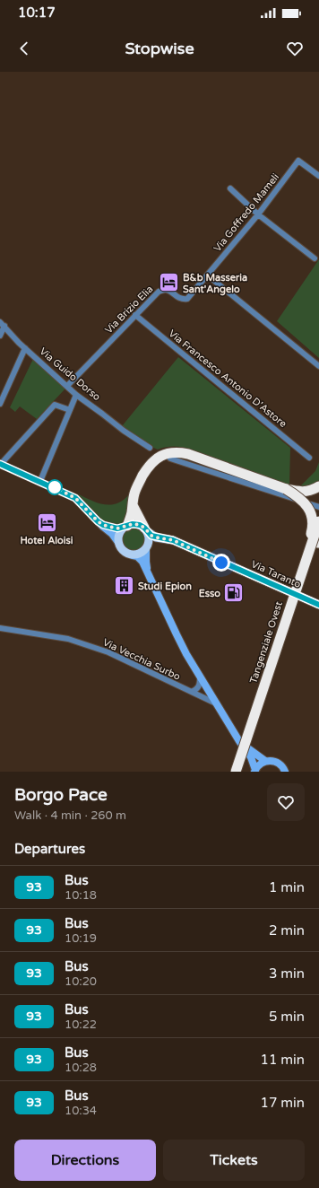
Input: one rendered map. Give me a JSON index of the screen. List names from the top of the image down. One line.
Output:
{"streets":{"highway":["Tangenziale Ovest"],"main road":["Via Taranto"],"street":["Via Goffredo Mameli","Via Brizio Elia","Via Guido Dorso","Via Francesco Antonio D'Astore","Via Vecchia Surbo"]},"crossings":[["Via Goffredo Mameli","Via Brizio Elia"],["Via Brizio Elia","Via Guido Dorso"],["Via Brizio Elia","Via Francesco Antonio D'Astore"]],"places":{"hotel":["B&b Masseria Sant'Angelo","Hotel Aloisi"],"building":["Studi Epion"],"fuel station":["Esso"]},"lines":["bus line 93"],"page":{"status":"10:17","header":"Stopwise","heading":[["Borgo Pace","Walk · 4 min · 260 m"],"Departures"],"list":[{"mark":"93","name":"Bus","note":"10:18","value":"1 min"},{"mark":"93","name":"Bus","note":"10:19","value":"2 min"},{"mark":"93","name":"Bus","note":"10:20","value":"3 min"},{"mark":"93","name":"Bus","note":"10:22","value":"5 min"},{"mark":"93","name":"Bus","note":"10:28","value":"11 min"},{"mark":"93","name":"Bus","note":"10:34","value":"17 min"}],"buttons":["Directions","Tickets"]}}
